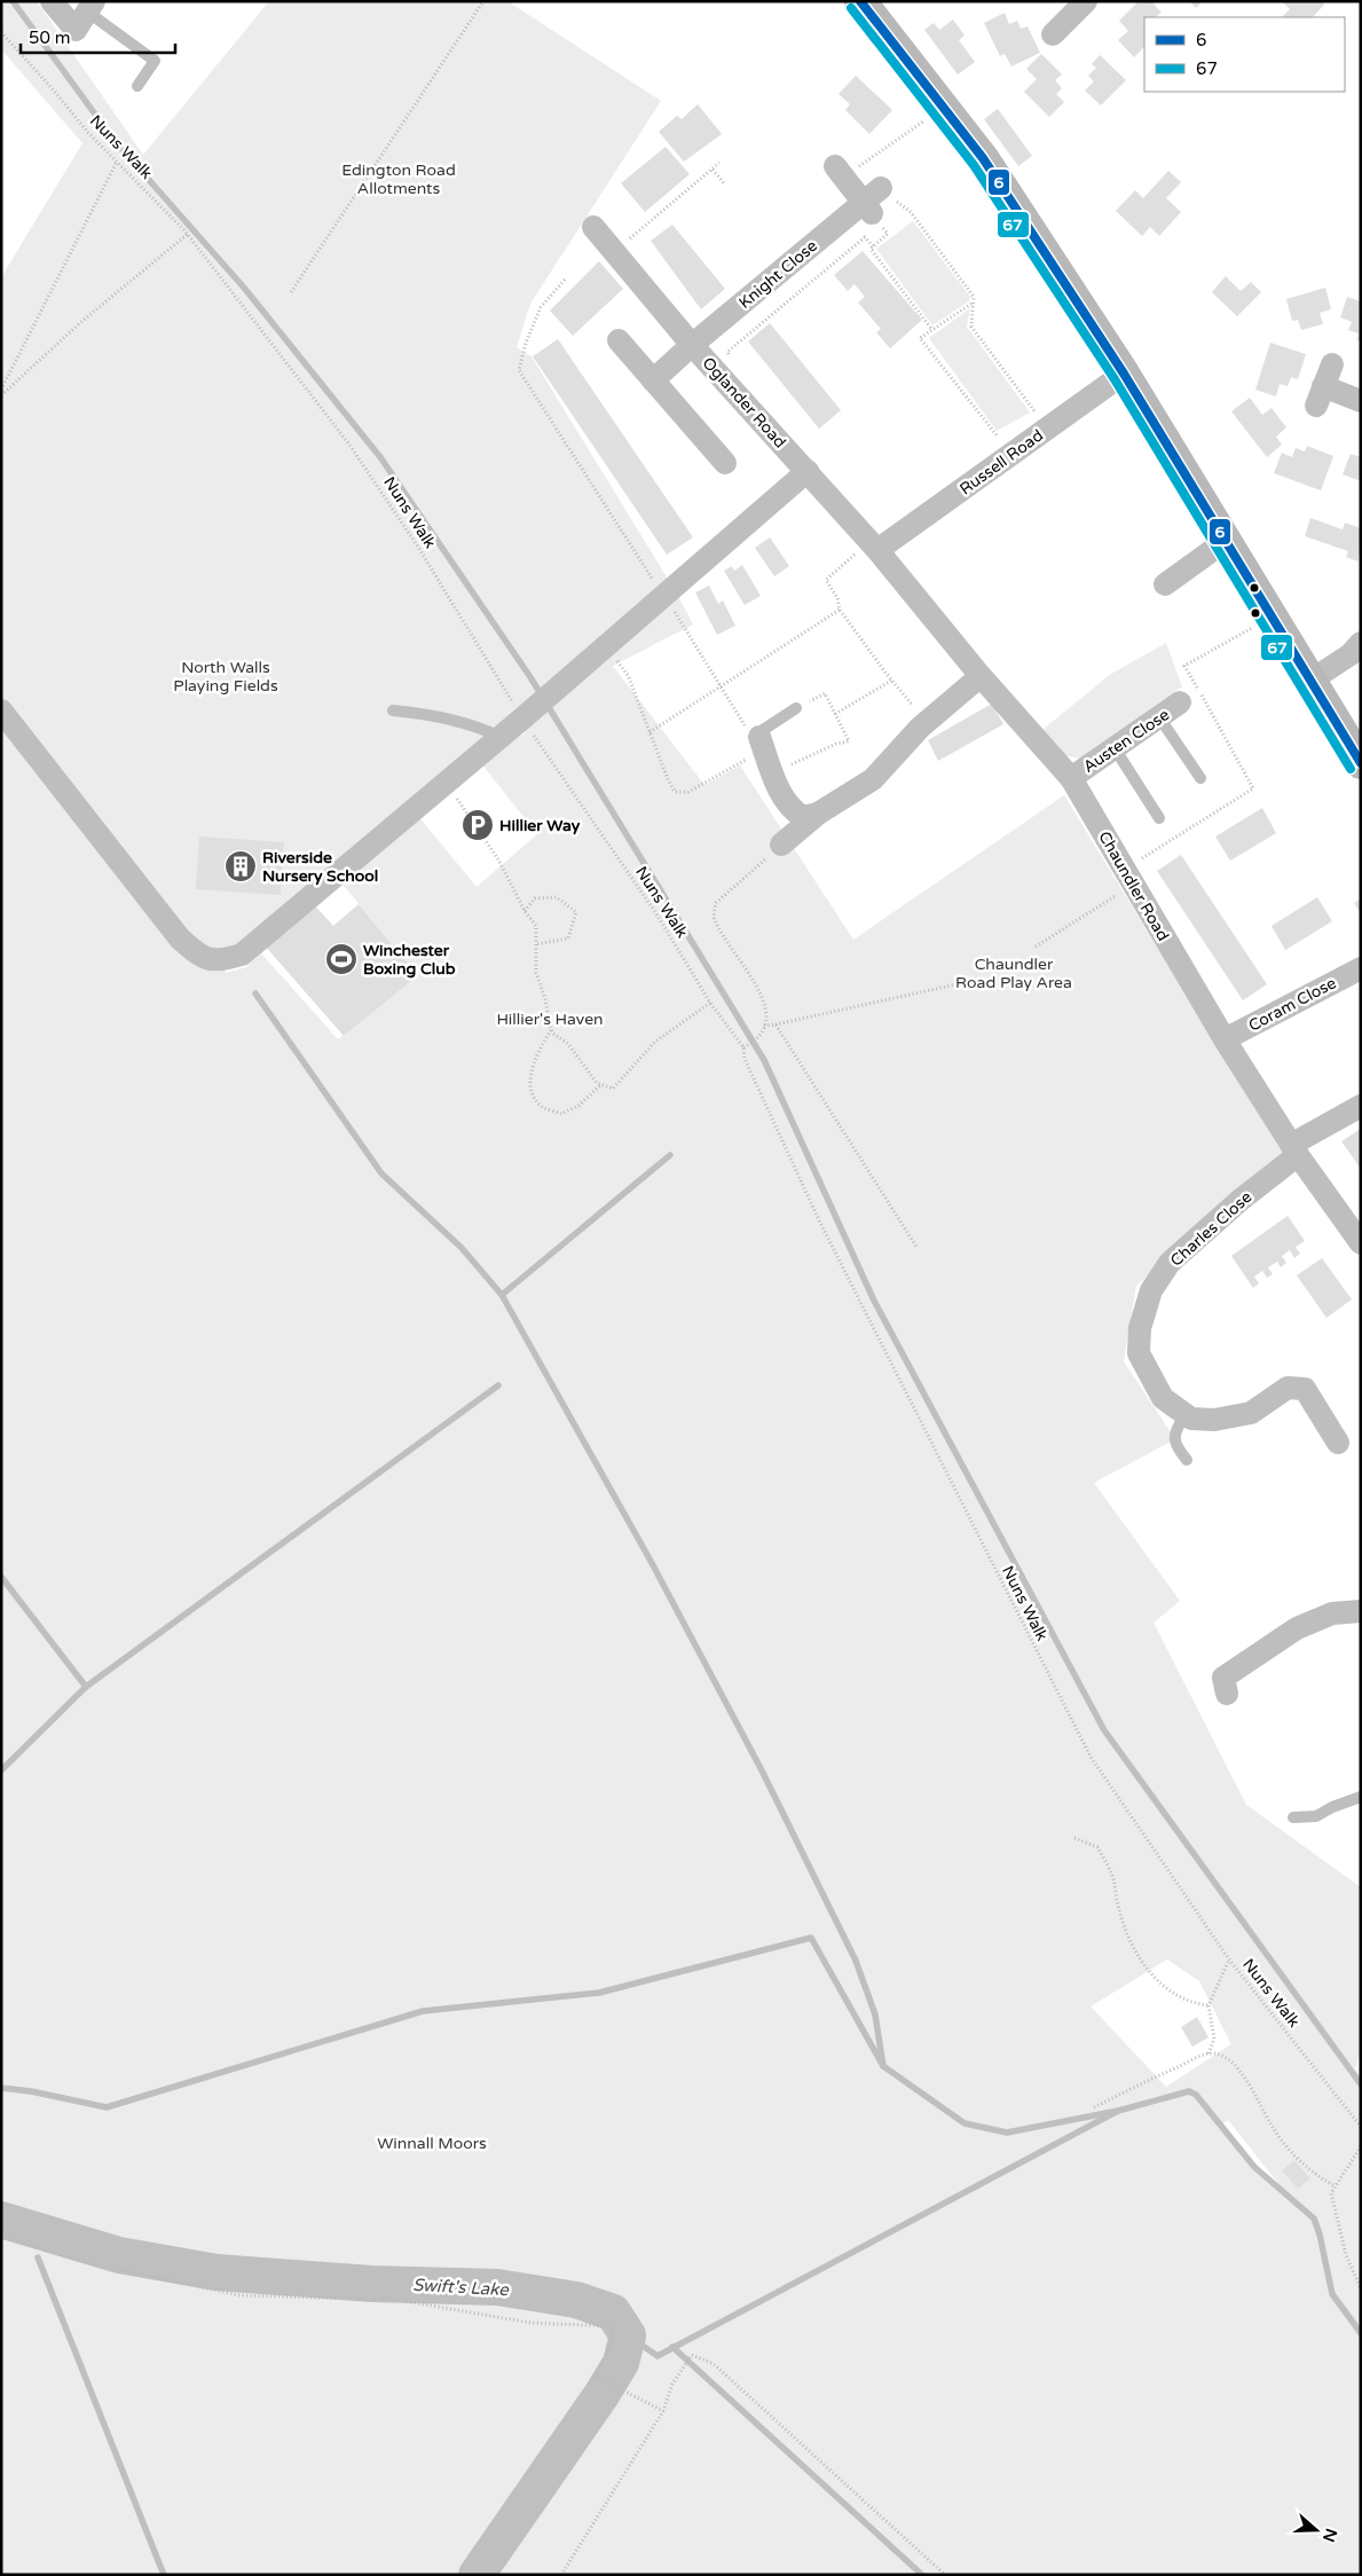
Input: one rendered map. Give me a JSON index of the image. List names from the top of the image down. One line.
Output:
{"streets":{"street":["Knight Close","Oglander Road","Russell Road","Austen Close","Chaundler Road","Coram Close","Charles Close"],"path":["Nuns Walk"]},"crossings":[["Knight Close","Oglander Road"],["Oglander Road","Russell Road"],["Oglander Road","Chaundler Road"],["Russell Road","Chaundler Road"],["Austen Close","Chaundler Road"],["Chaundler Road","Coram Close"],["Chaundler Road","Charles Close"]],"water":["Swift's Lake"],"parks":["Edington Road Allotments","North Walls Playing Fields","Chaundler Road Play Area","Hillier's Haven","Winnall Moors"],"places":{"parking":["Hillier Way"],"building":["Riverside Nursery School"],"sports":["Winchester Boxing Club"]},"lines":["transit line 6","transit line 67"],"legend":["6","67"],"scale_bar":"50 m","north":"right"}
